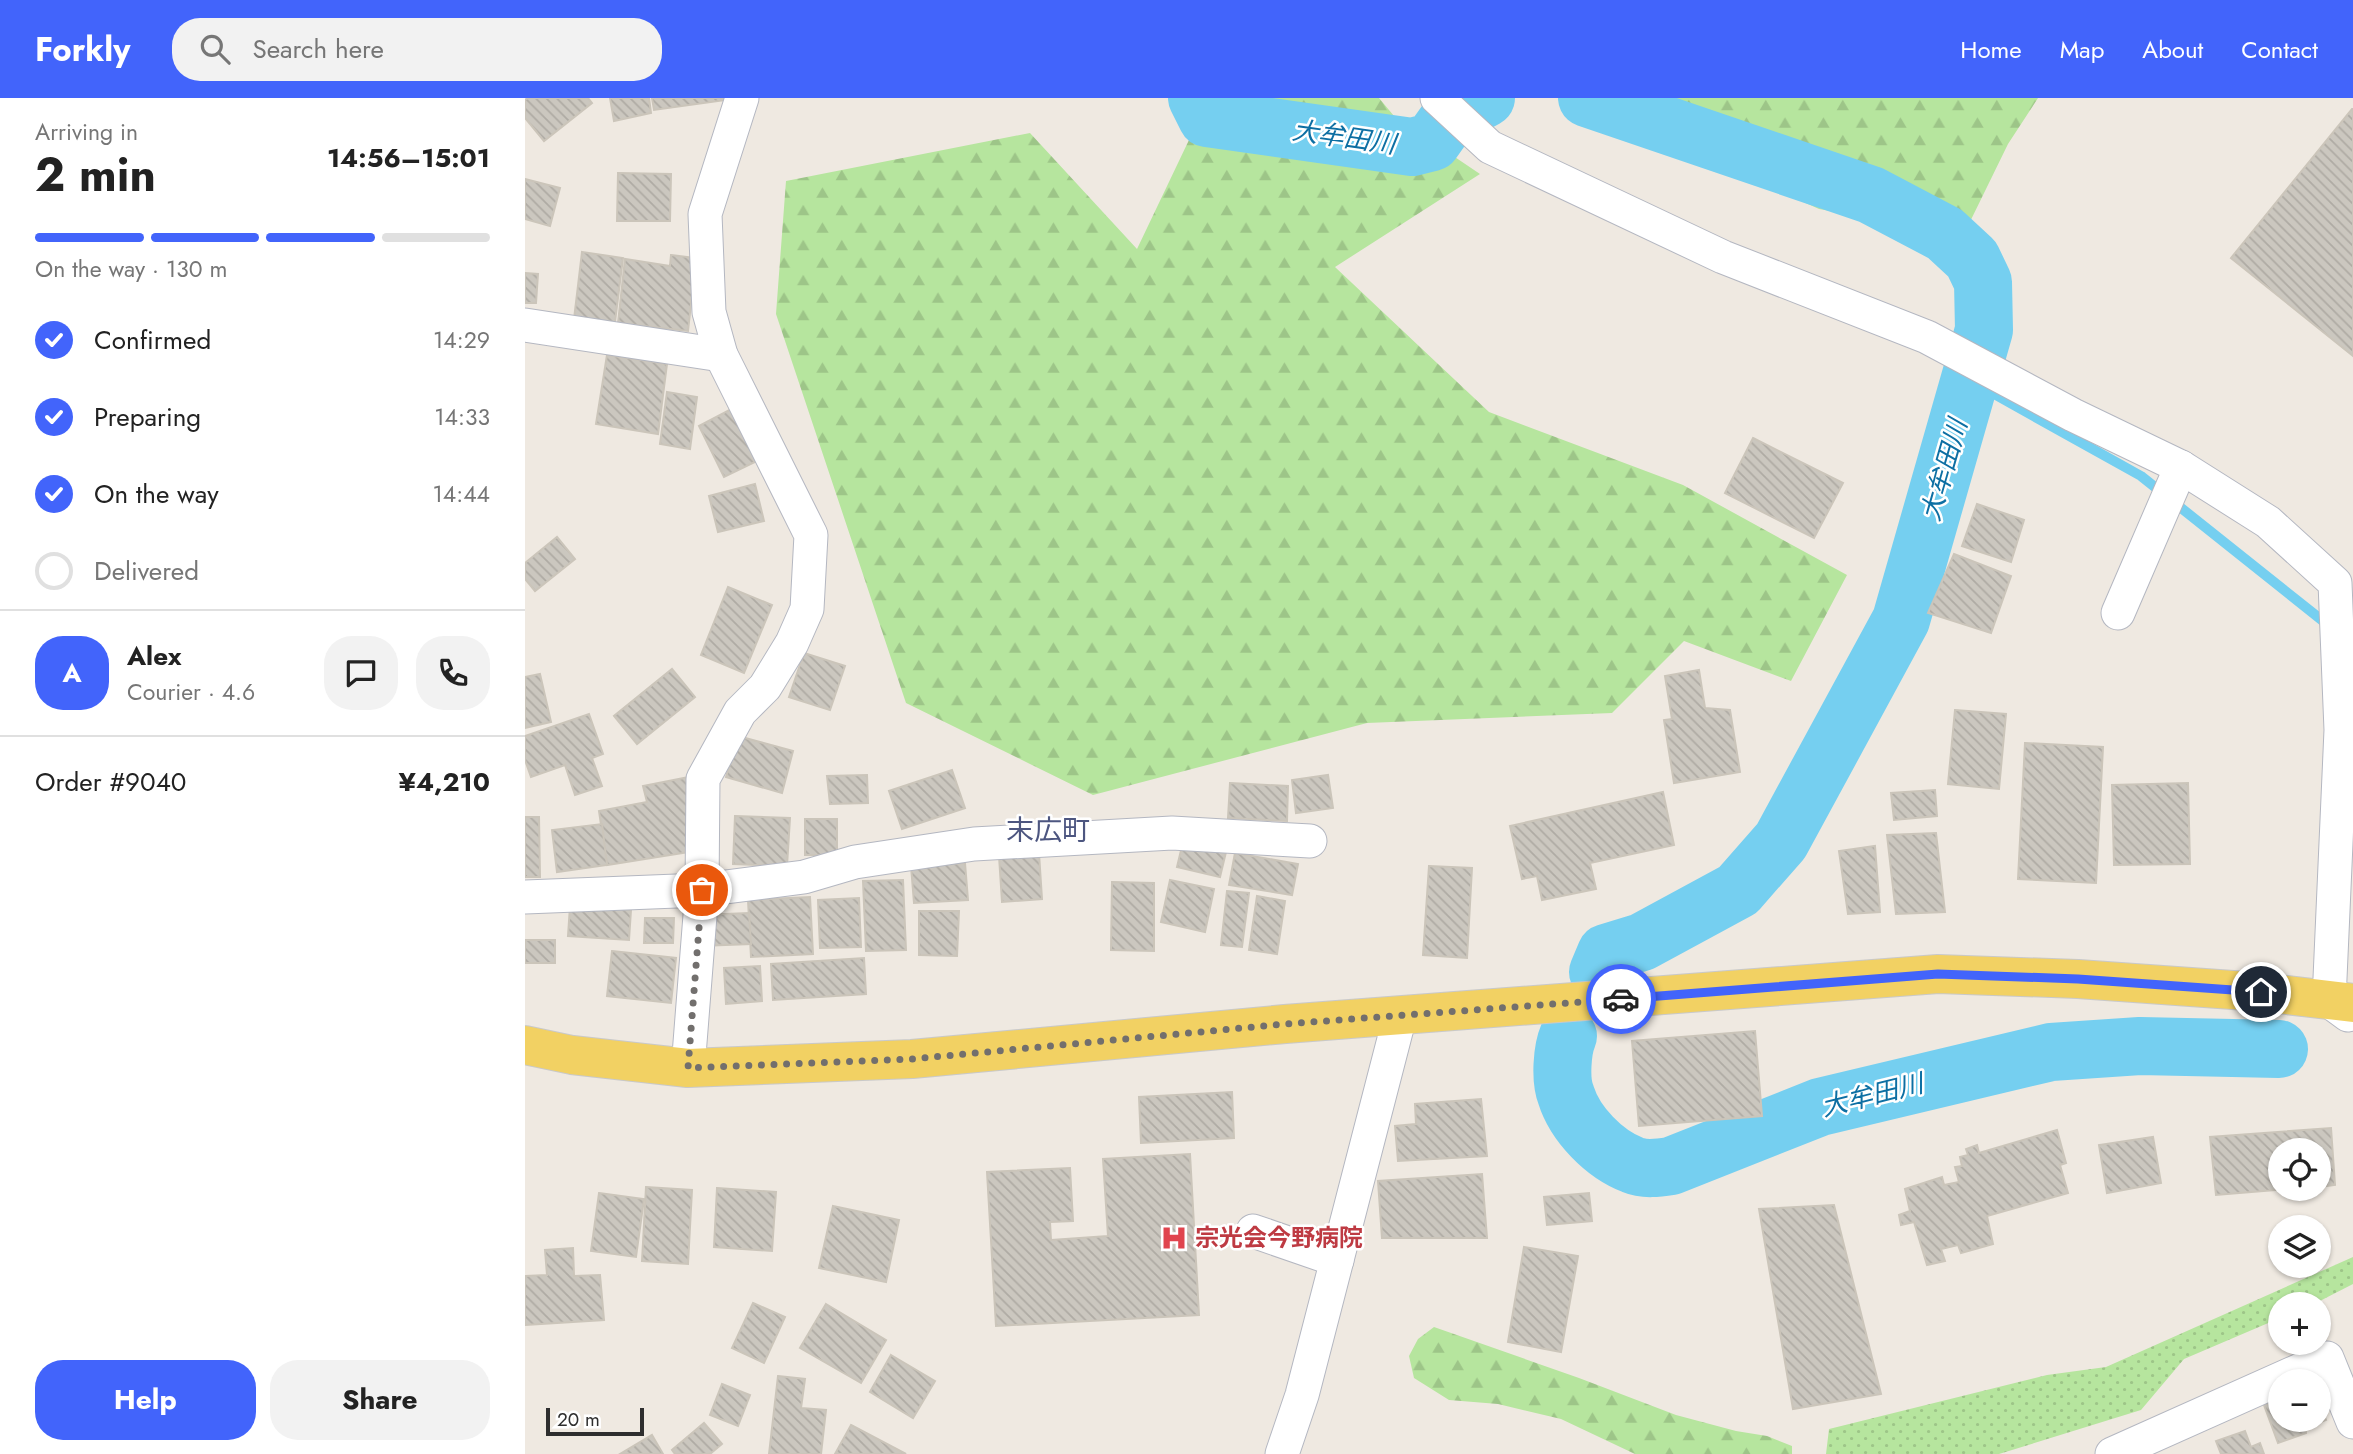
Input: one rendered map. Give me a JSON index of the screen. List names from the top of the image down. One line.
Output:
{"districts":["末広町"],"water":["大牟田川"],"places":{"hospital":["宗光会今野病院"]},"scale_bar":"20 m","page":{"header":"Forkly","search":"Search here","nav":["Home","Map","About","Contact"],"heading":["2 min","Arriving in","14:56–15:01"],"panel":["Alex","Courier · 4.6","Order #9040","¥4,210"],"bar":"On the way · 130 m","list":[["Confirmed","14:29"],["Preparing","14:33"],["On the way","14:44"],"Delivered"],"round":"A","map_buttons":["+","−"],"buttons":["Help","Share"],"scale":"20 m"}}
